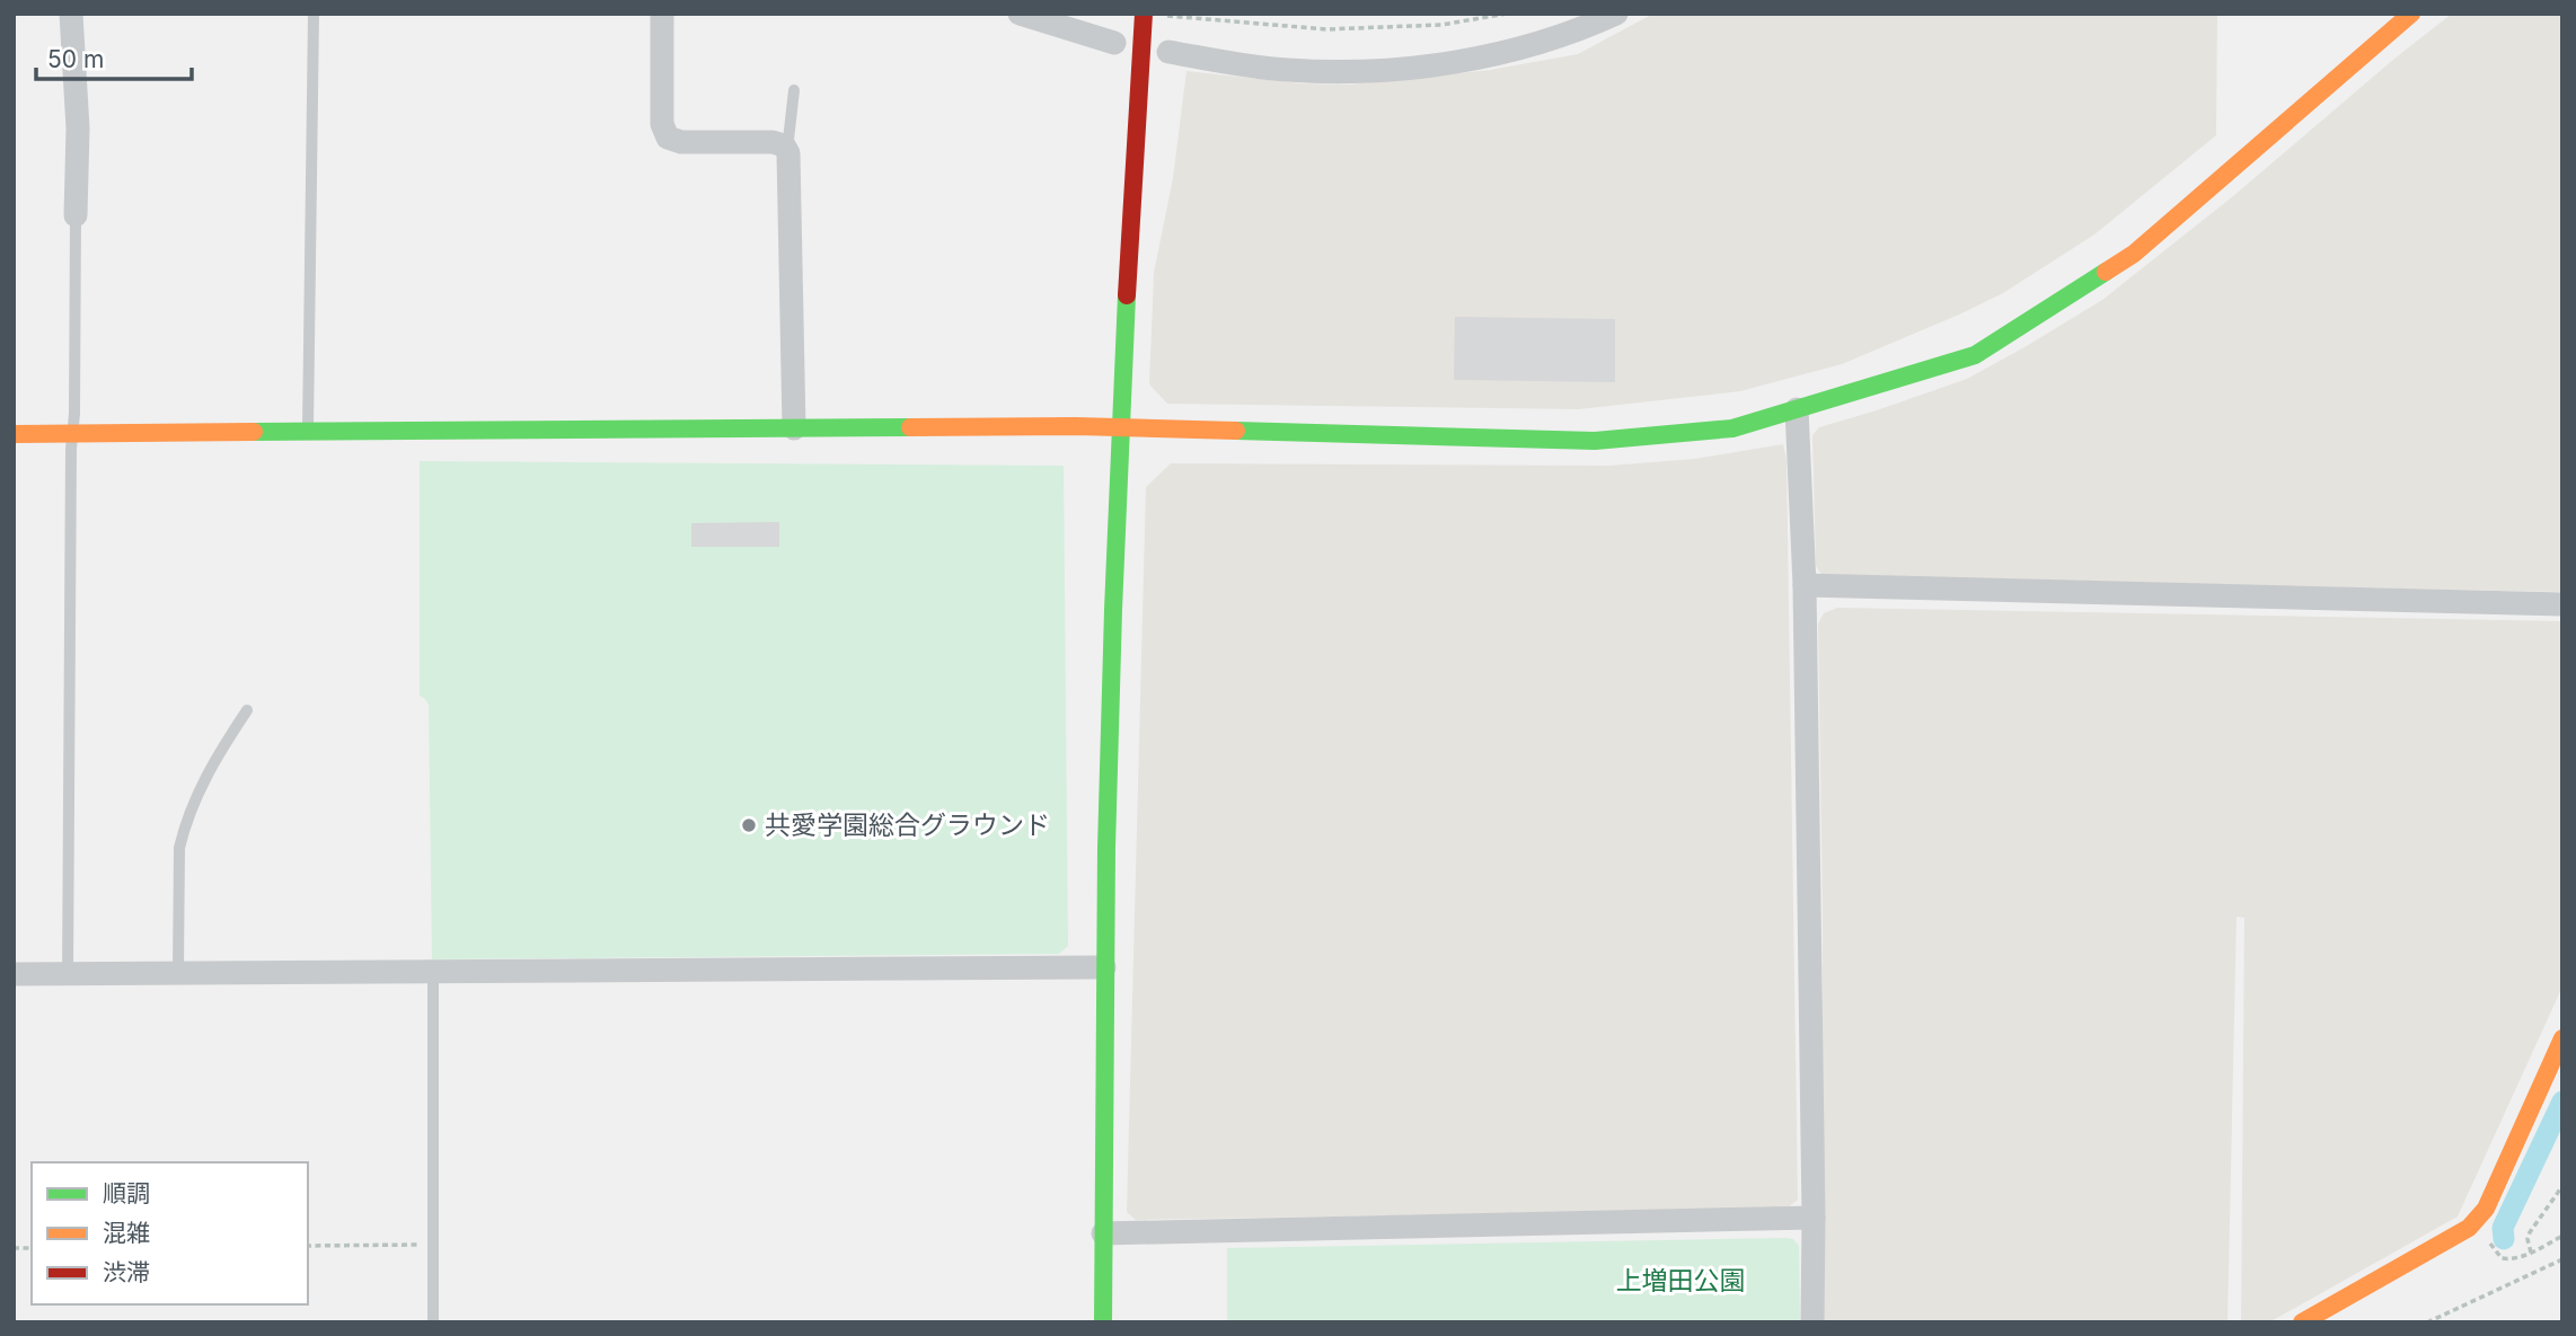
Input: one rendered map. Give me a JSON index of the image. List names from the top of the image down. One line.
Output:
{"parks":["上増田公園"],"places":["共愛学園総合グラウンド"],"legend":["順調","混雑","渋滞"],"scale_bar":"50 m"}
